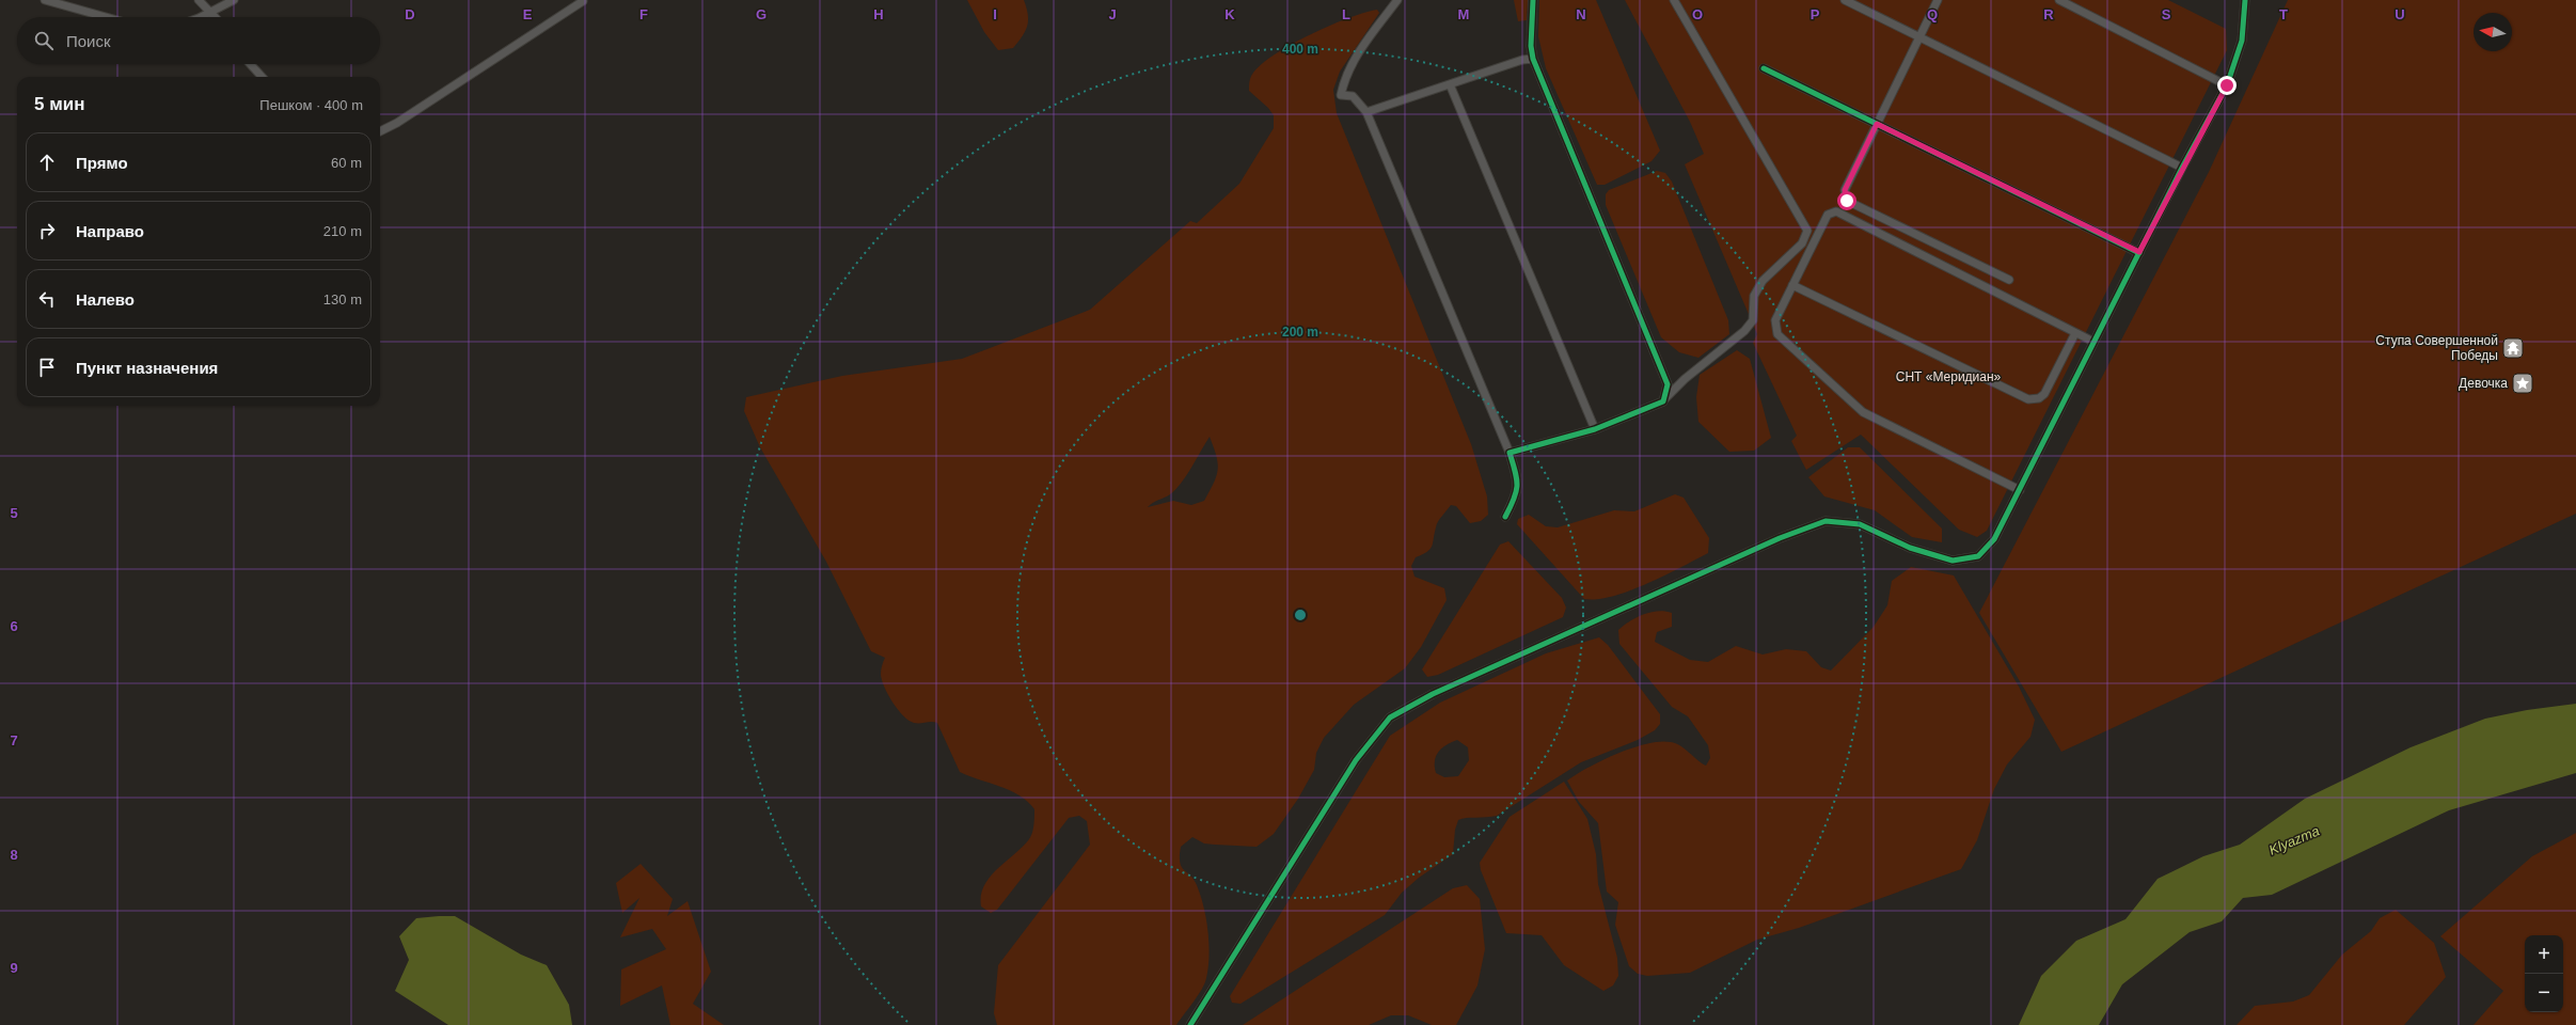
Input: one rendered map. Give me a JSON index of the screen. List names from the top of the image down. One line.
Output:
{"water":["Klyazma"],"parks":["СНТ «Меридиан»"],"places":{"temple":["Ступа Совершенной Победы"],"place":["Девочка"]},"north":"left","page":{"search":"Поиск","heading":["5 мин","Пешком · 400 m"],"list":[["Прямо","60 m"],["Направо","210 m"],["Налево","130 m"],"Пункт назначения"],"map_buttons":["+","−"]},"grid":{"columns":["D","E","F","G","H","I","J","K","L","M","N","O","P","Q","R","S","T","U"],"rows":["5","6","7","8","9"]},"rings":["400 m","200 m"]}
